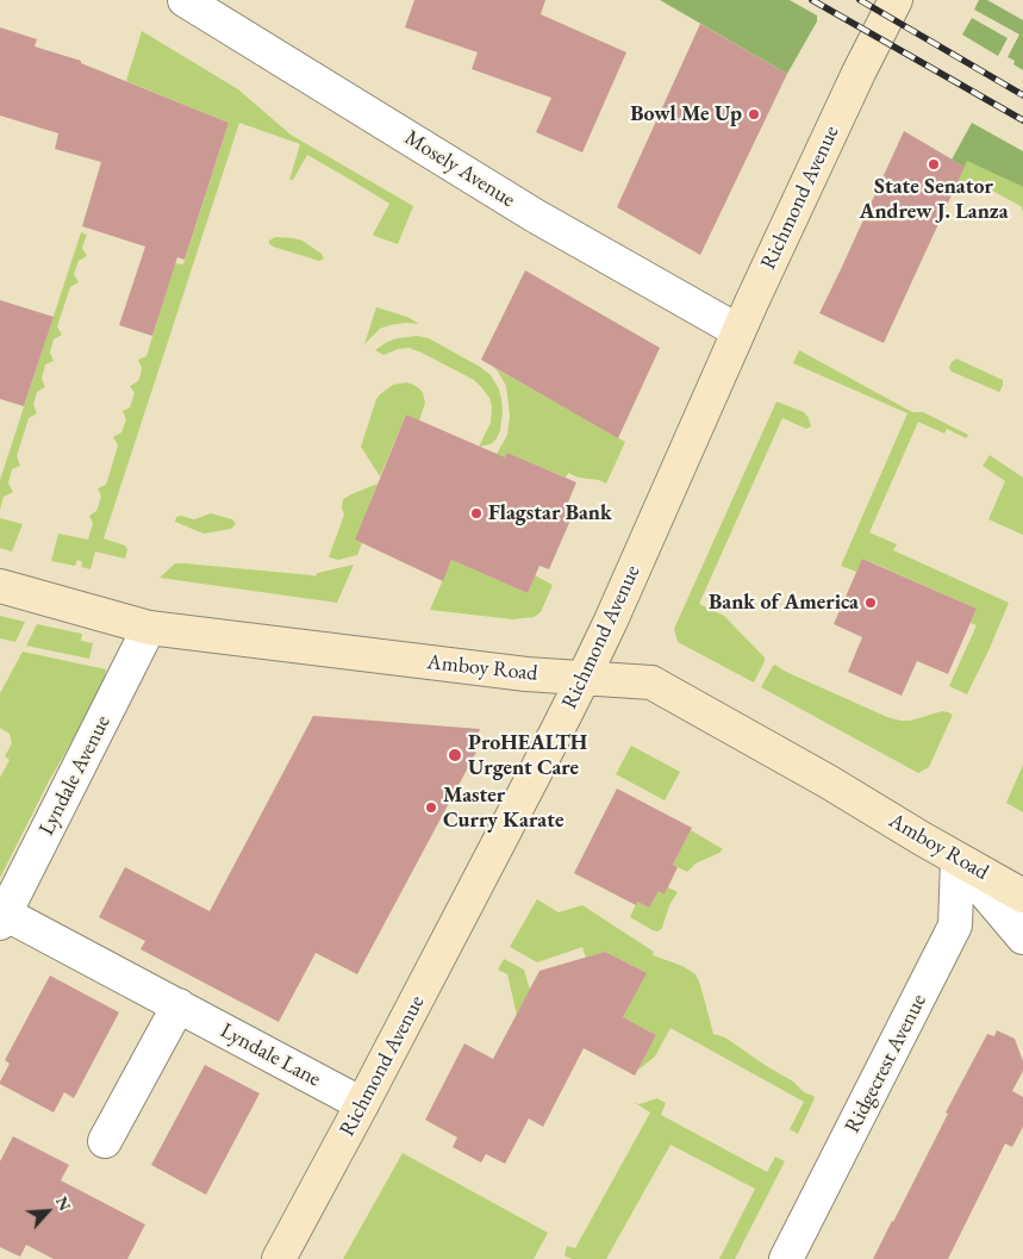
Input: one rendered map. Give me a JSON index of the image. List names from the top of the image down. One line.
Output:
{"streets":{"main road":["Richmond Avenue","Amboy Road"],"street":["Mosely Avenue","Lyndale Avenue","Lyndale Lane","Ridgecrest Avenue"]},"crossings":[["Mosely Avenue","Richmond Avenue"],["Richmond Avenue","Amboy Road"],["Richmond Avenue","Lyndale Lane"],["Amboy Road","Lyndale Avenue"],["Amboy Road","Ridgecrest Avenue"],["Lyndale Avenue","Lyndale Lane"]],"places":["Bowl Me Up","State Senator Andrew J. Lanza","Flagstar Bank","Bank of America","ProHEALTH Urgent Care","Master Curry Karate"],"north":"top right"}
